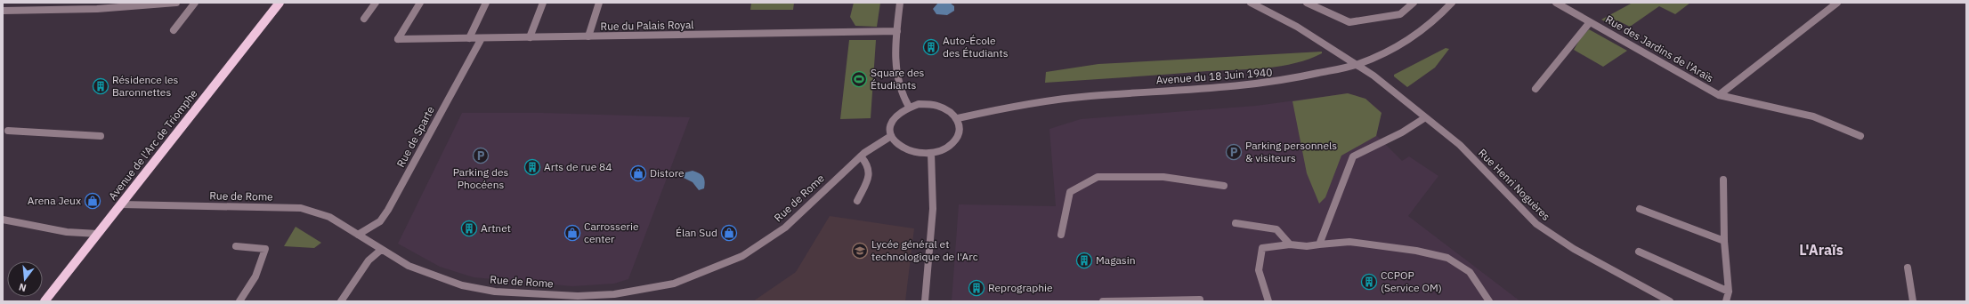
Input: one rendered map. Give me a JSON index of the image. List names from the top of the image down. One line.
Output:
{"streets":{"main road":["Avenue de l'Arc de Triomphe"],"street":["Rue du Palais Royal","Rue des Jardins de l'Araïs","Avenue du 18 Juin 1940","Rue de Sparte","Rue Henri Noguères","Rue de Rome"]},"crossings":[["Rue du Palais Royal","Rue de Sparte"],["Avenue du 18 Juin 1940","Rue Henri Noguères"],["Avenue du 18 Juin 1940","Rue de Rome"],["Rue de Sparte","Rue de Rome"],["Avenue de l'Arc de Triomphe","Rue de Rome"]],"districts":["L'Araïs"],"places":{"building":["Auto-École des Étudiants","Résidence les Baronnettes","Arts de rue 84","Artnet","Magasin","CCPOP (Service OM)","Reprographie"],"sports":["Square des Étudiants"],"parking":["Parking personnels & visiteurs","Parking des Phocéens"],"shop":["Distore","Arena Jeux","Carrosserie center","Élan Sud"],"school or university":["Lycée général et technologique de l'Arc"]},"north":"bottom"}
